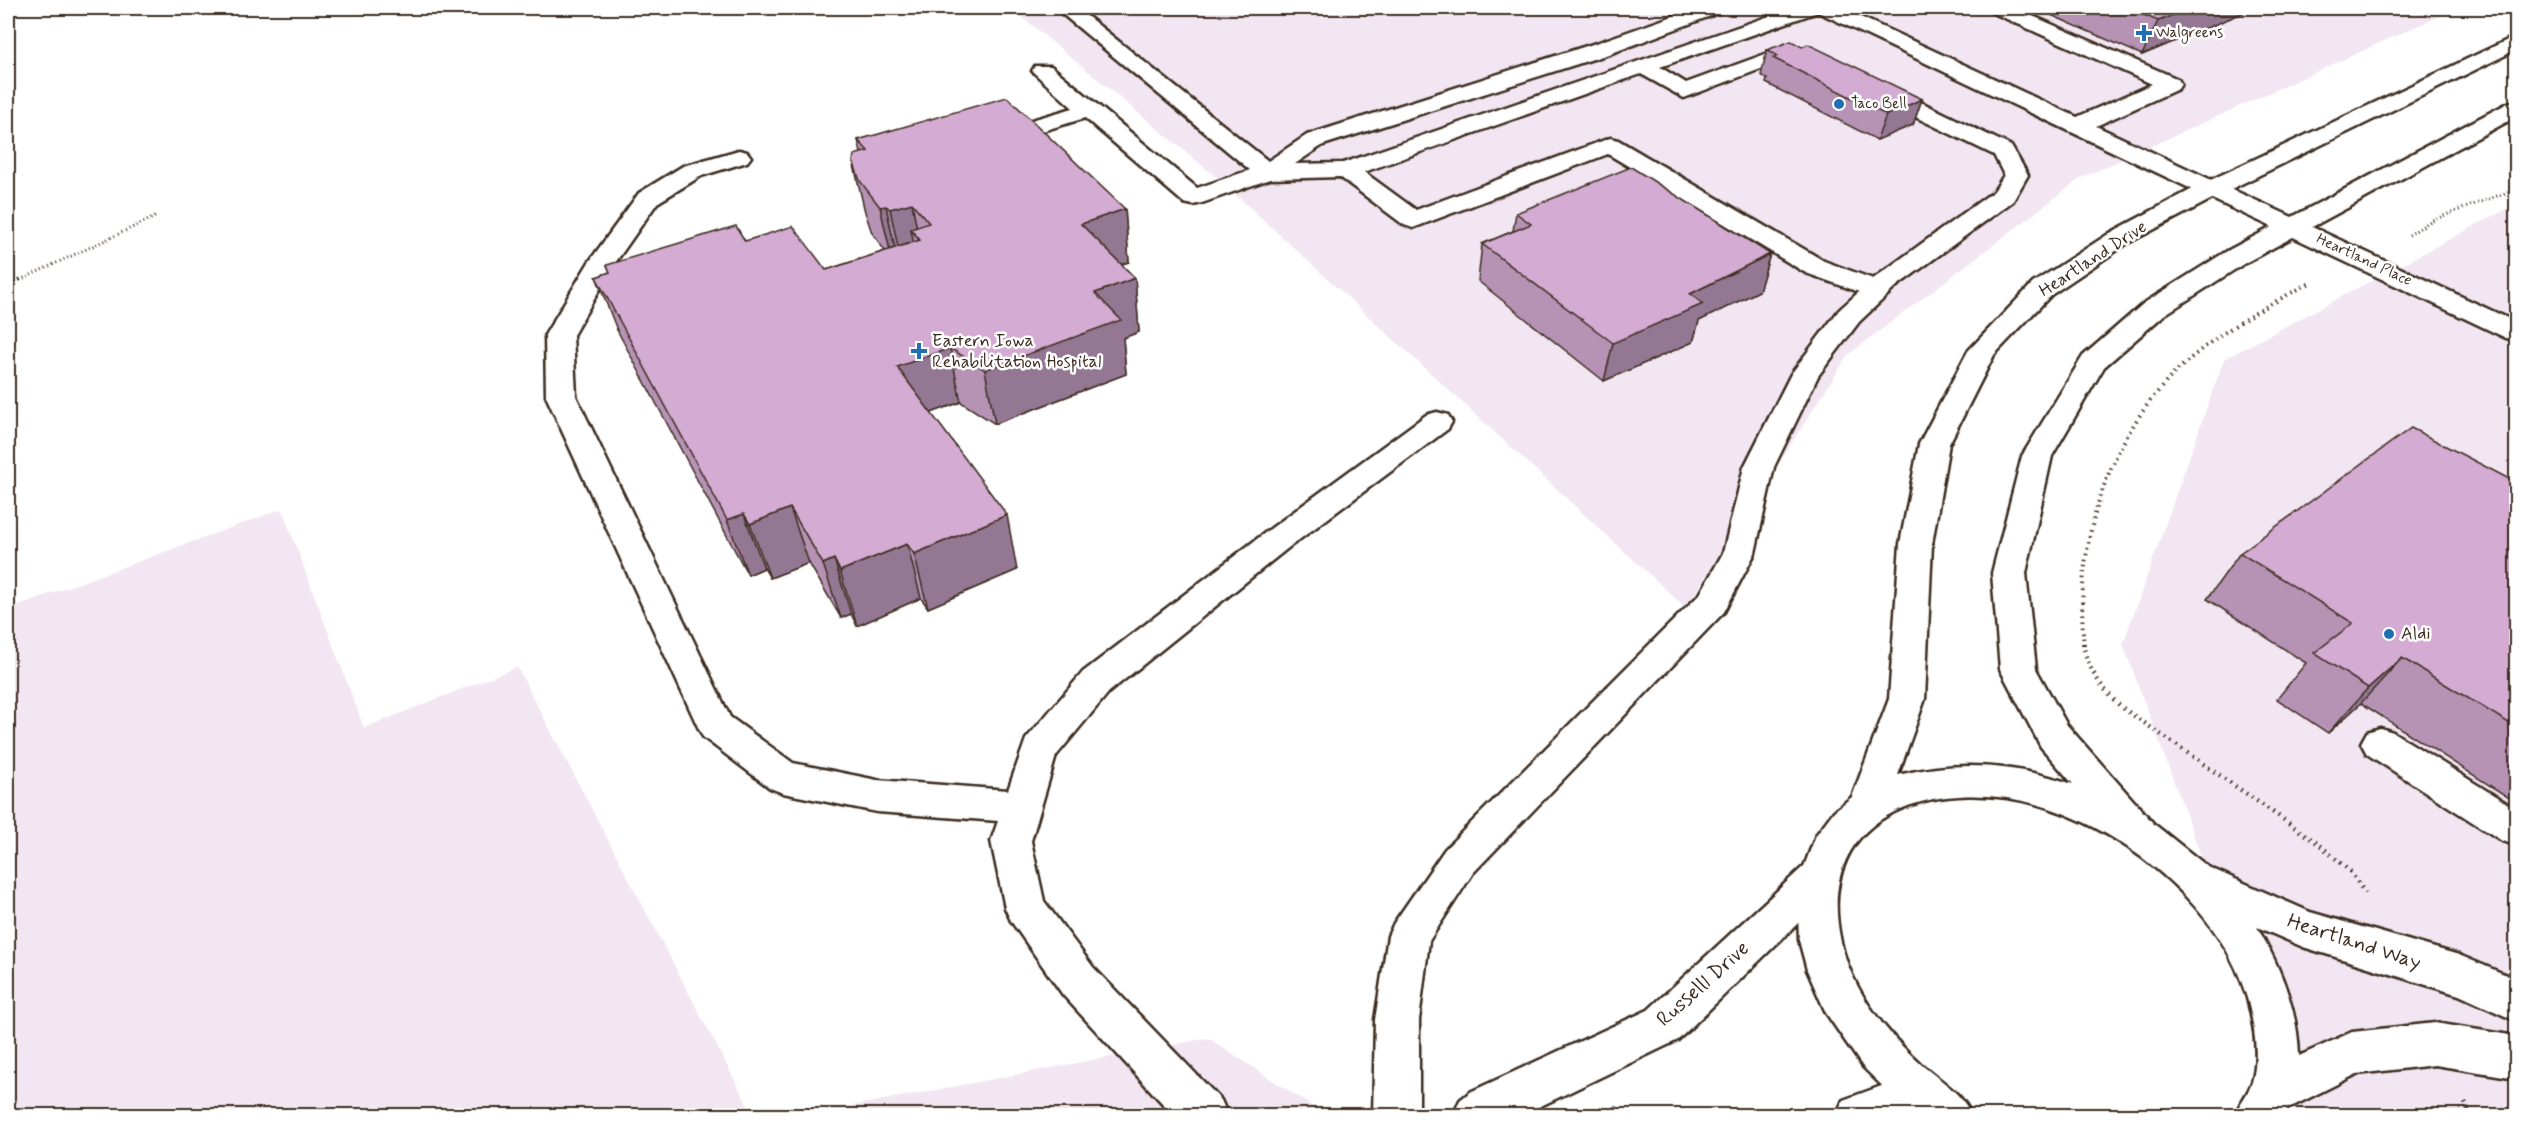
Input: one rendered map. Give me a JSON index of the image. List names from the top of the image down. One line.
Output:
{"streets":{"street":["Heartland Drive","Heartland Place","Heartland Way","Russelll Drive"]},"crossings":[["Heartland Drive","Heartland Place"]],"places":{"health":["Walgreens","Eastern Iowa Rehabilitation Hospital"],"other":["Taco Bell","Aldi"]}}
